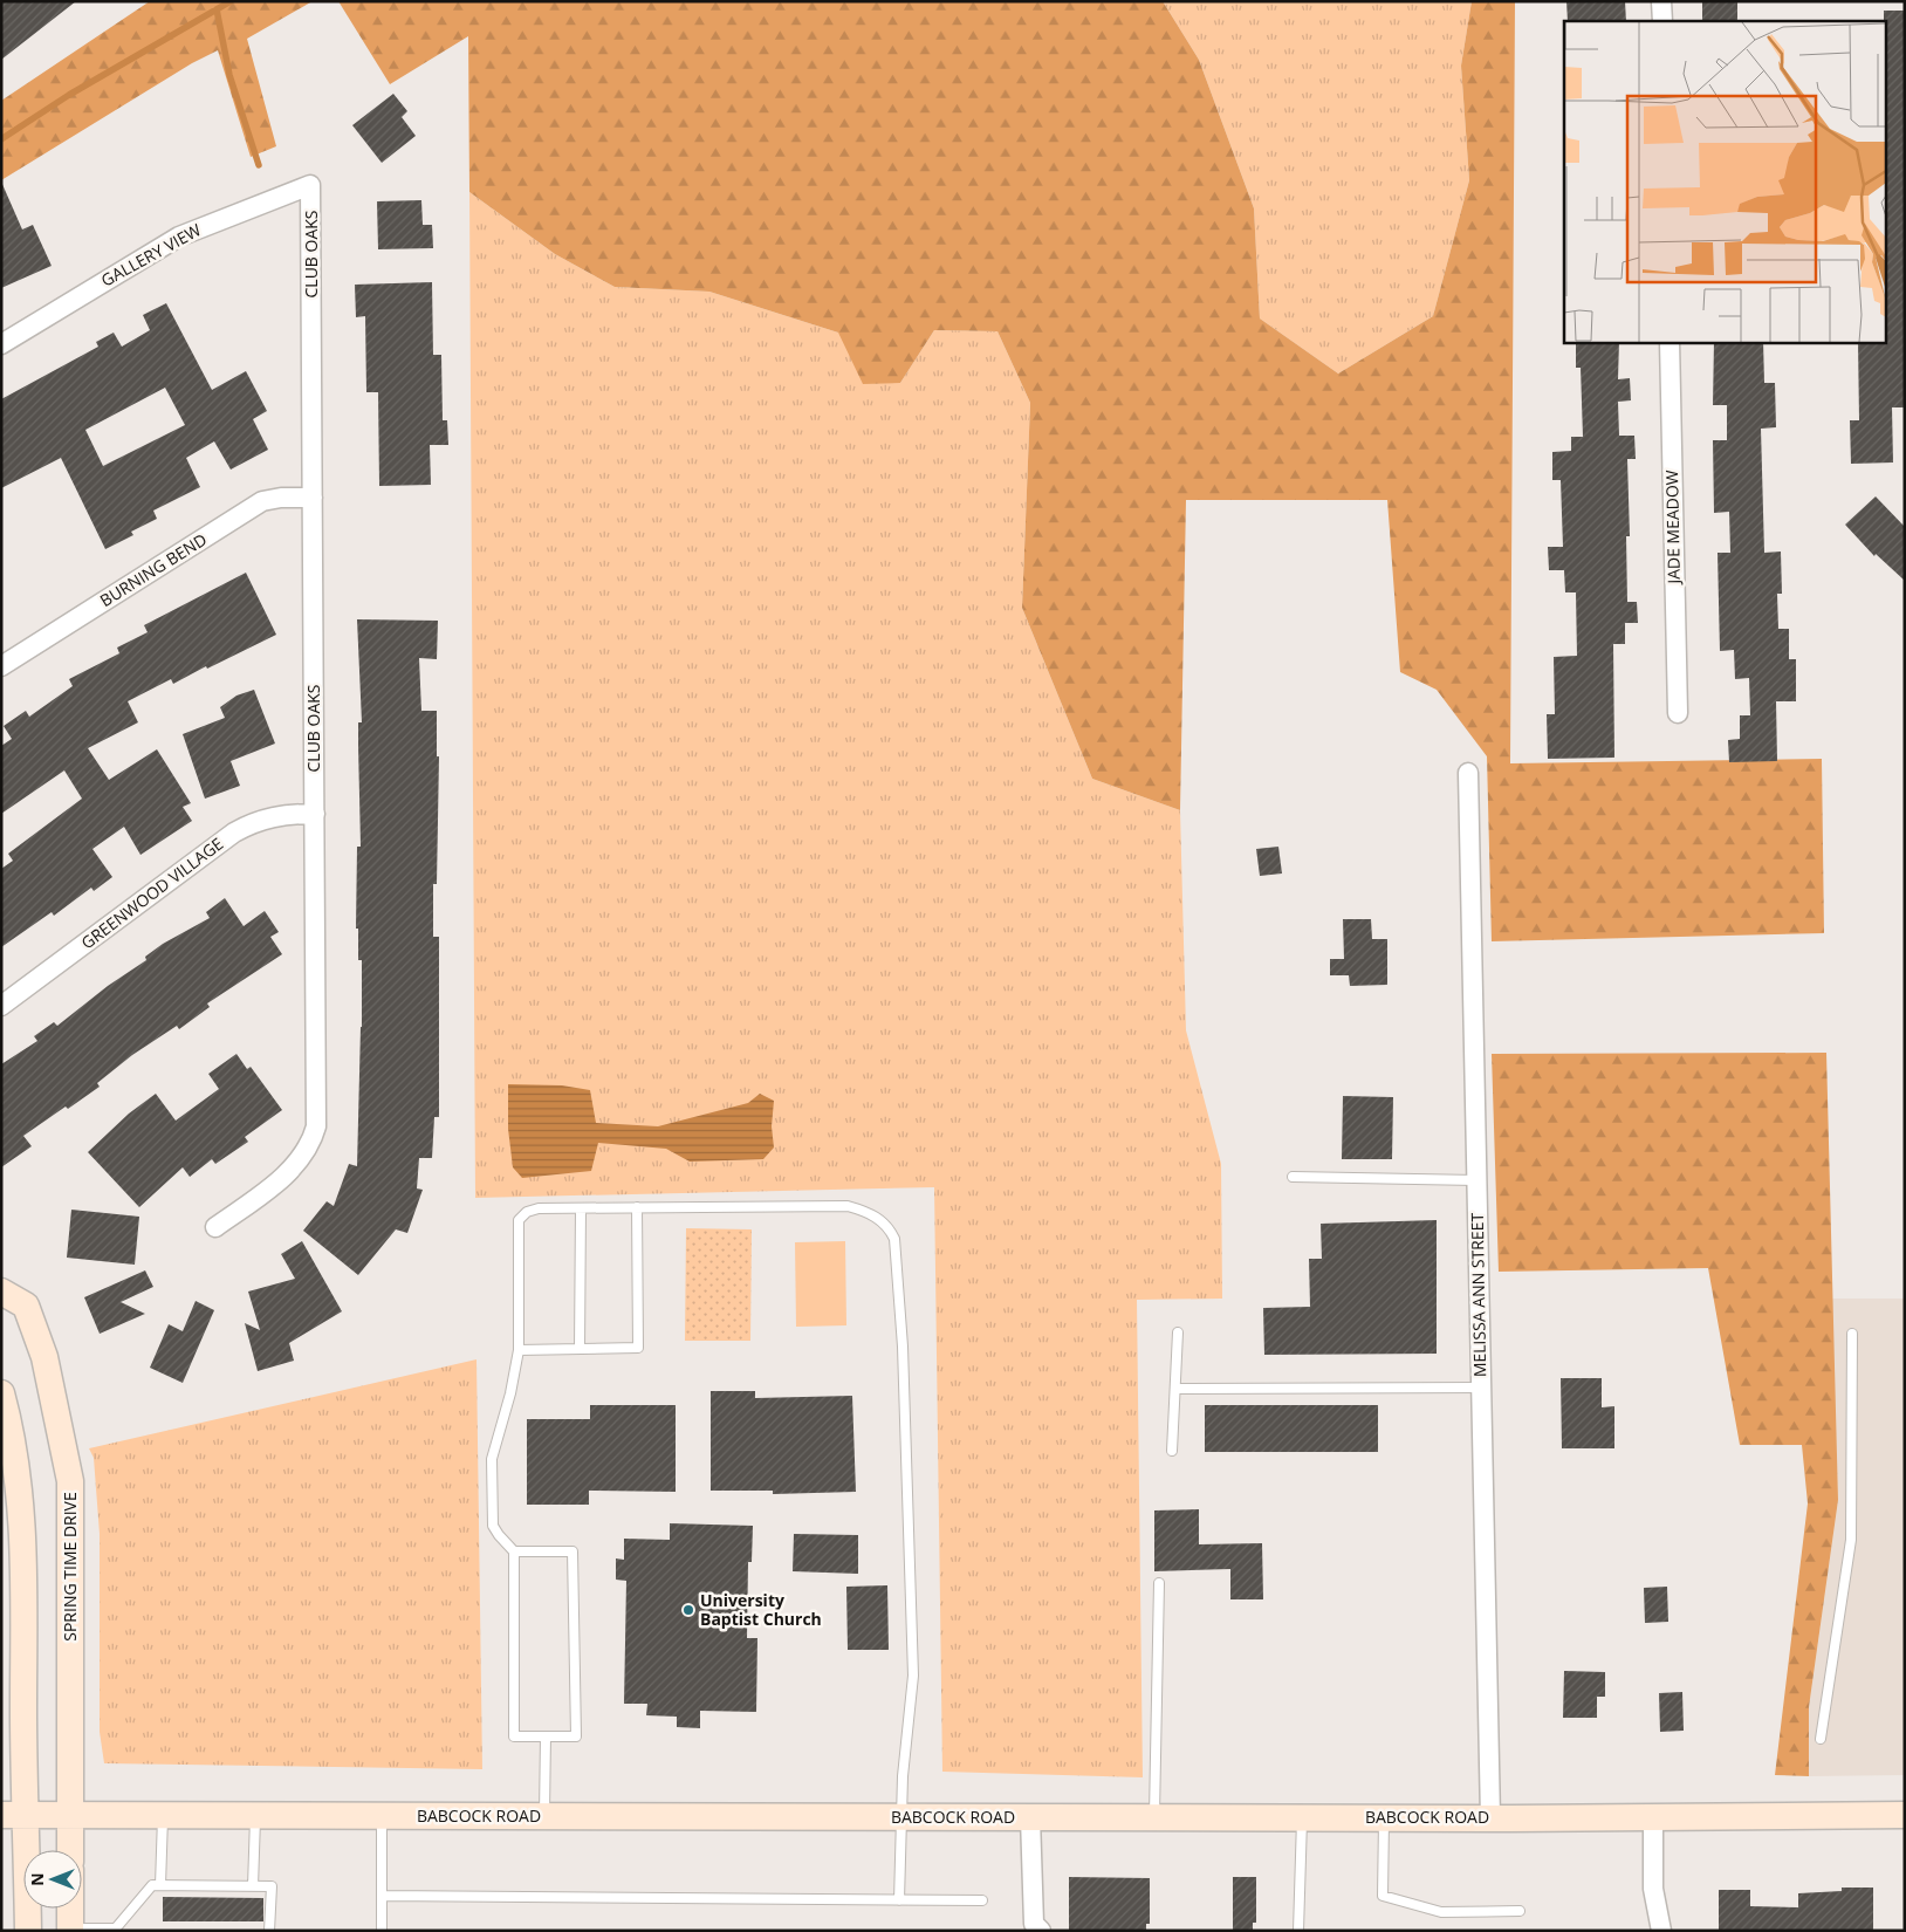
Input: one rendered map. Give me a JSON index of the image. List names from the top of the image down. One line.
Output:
{"streets":{"main road":["SPRING TIME DRIVE","BABCOCK ROAD"],"street":["CLUB OAKS","GALLERY VIEW","JADE MEADOW","BURNING BEND","GREENWOOD VILLAGE","MELISSA ANN STREET"]},"crossings":[["CLUB OAKS","GALLERY VIEW"],["CLUB OAKS","BURNING BEND"],["CLUB OAKS","GREENWOOD VILLAGE"],["MELISSA ANN STREET","BABCOCK ROAD"],["SPRING TIME DRIVE","BABCOCK ROAD"]],"places":["University Baptist Church"],"north":"left"}
